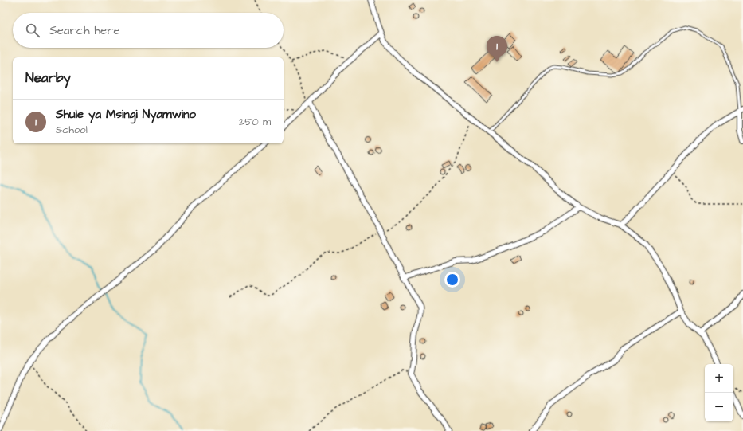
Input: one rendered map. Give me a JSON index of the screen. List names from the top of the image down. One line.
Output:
{"page":{"search":"Search here","pins":"1","heading":"Nearby","list":[{"mark":"1","name":"Shule ya Msingi Nyamwino","note":"School","value":"250 m"}],"map_buttons":["+","−"]}}
